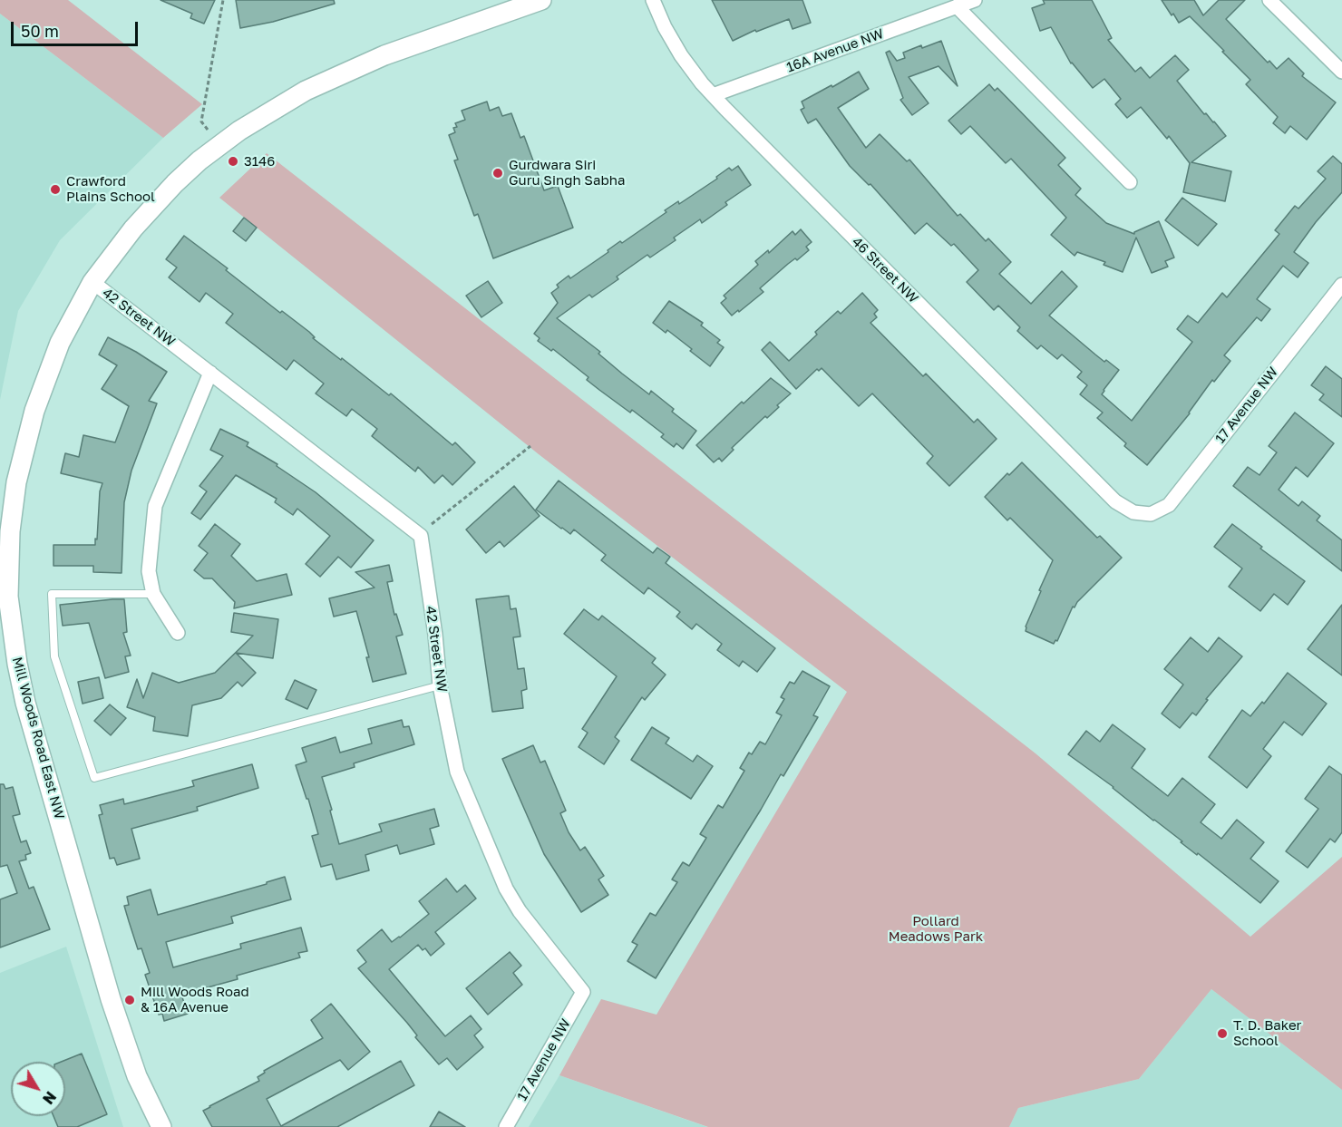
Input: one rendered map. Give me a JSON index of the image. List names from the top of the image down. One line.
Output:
{"streets":{"street":["16A Avenue NW","46 Street NW","42 Street NW","17 Avenue NW","Mill Woods Road East NW"]},"crossings":[["16A Avenue NW","46 Street NW"],["46 Street NW","17 Avenue NW"],["42 Street NW","17 Avenue NW"],["42 Street NW","Mill Woods Road East NW"]],"parks":["Pollard Meadows Park"],"places":["3146","Gurdwara Siri Guru Singh Sabha","Crawford Plains School","Mill Woods Road & 16A Avenue","T. D. Baker School"],"scale_bar":"50 m","north":"bottom right"}
